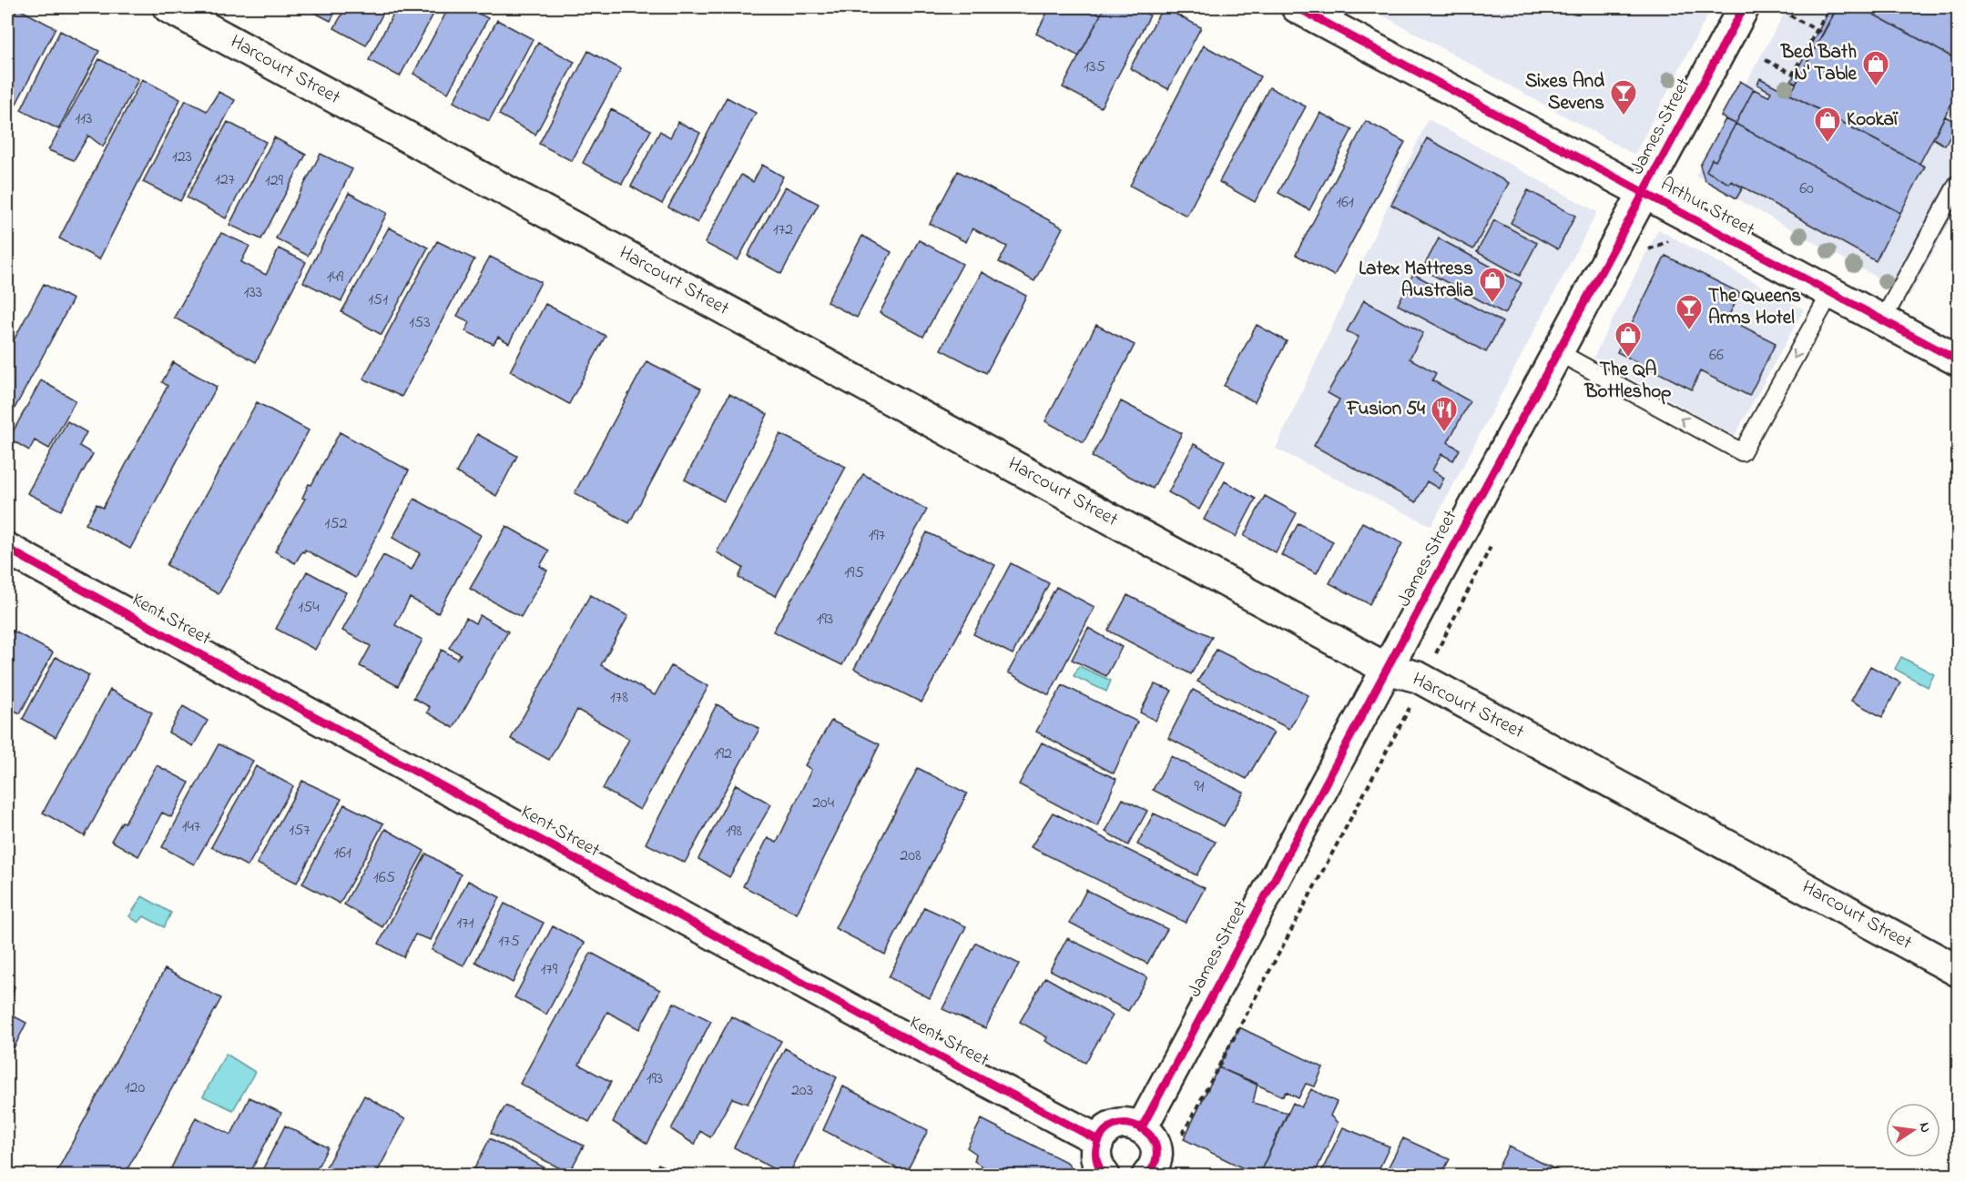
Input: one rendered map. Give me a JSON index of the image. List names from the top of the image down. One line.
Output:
{"streets":{"street":["Harcourt Street","James Street","Arthur Street","Kent Street"]},"crossings":[["Harcourt Street","James Street"],["James Street","Arthur Street"]],"places":{"shop":["Bed Bath N' Table","Kookaï","Latex Mattress Australia","The QA Bottleshop"],"bar":["Sixes And Sevens","The Queens Arms Hotel"],"restaurant":["Fusion 54"]},"house_numbers":["135","113","123","127","129","60","161","172","149","133","151","153","66","152","197","195","154","193","178","192","91","204","147","157","198","161","208","165","171","175","179","193","120","203"],"north":"right"}
